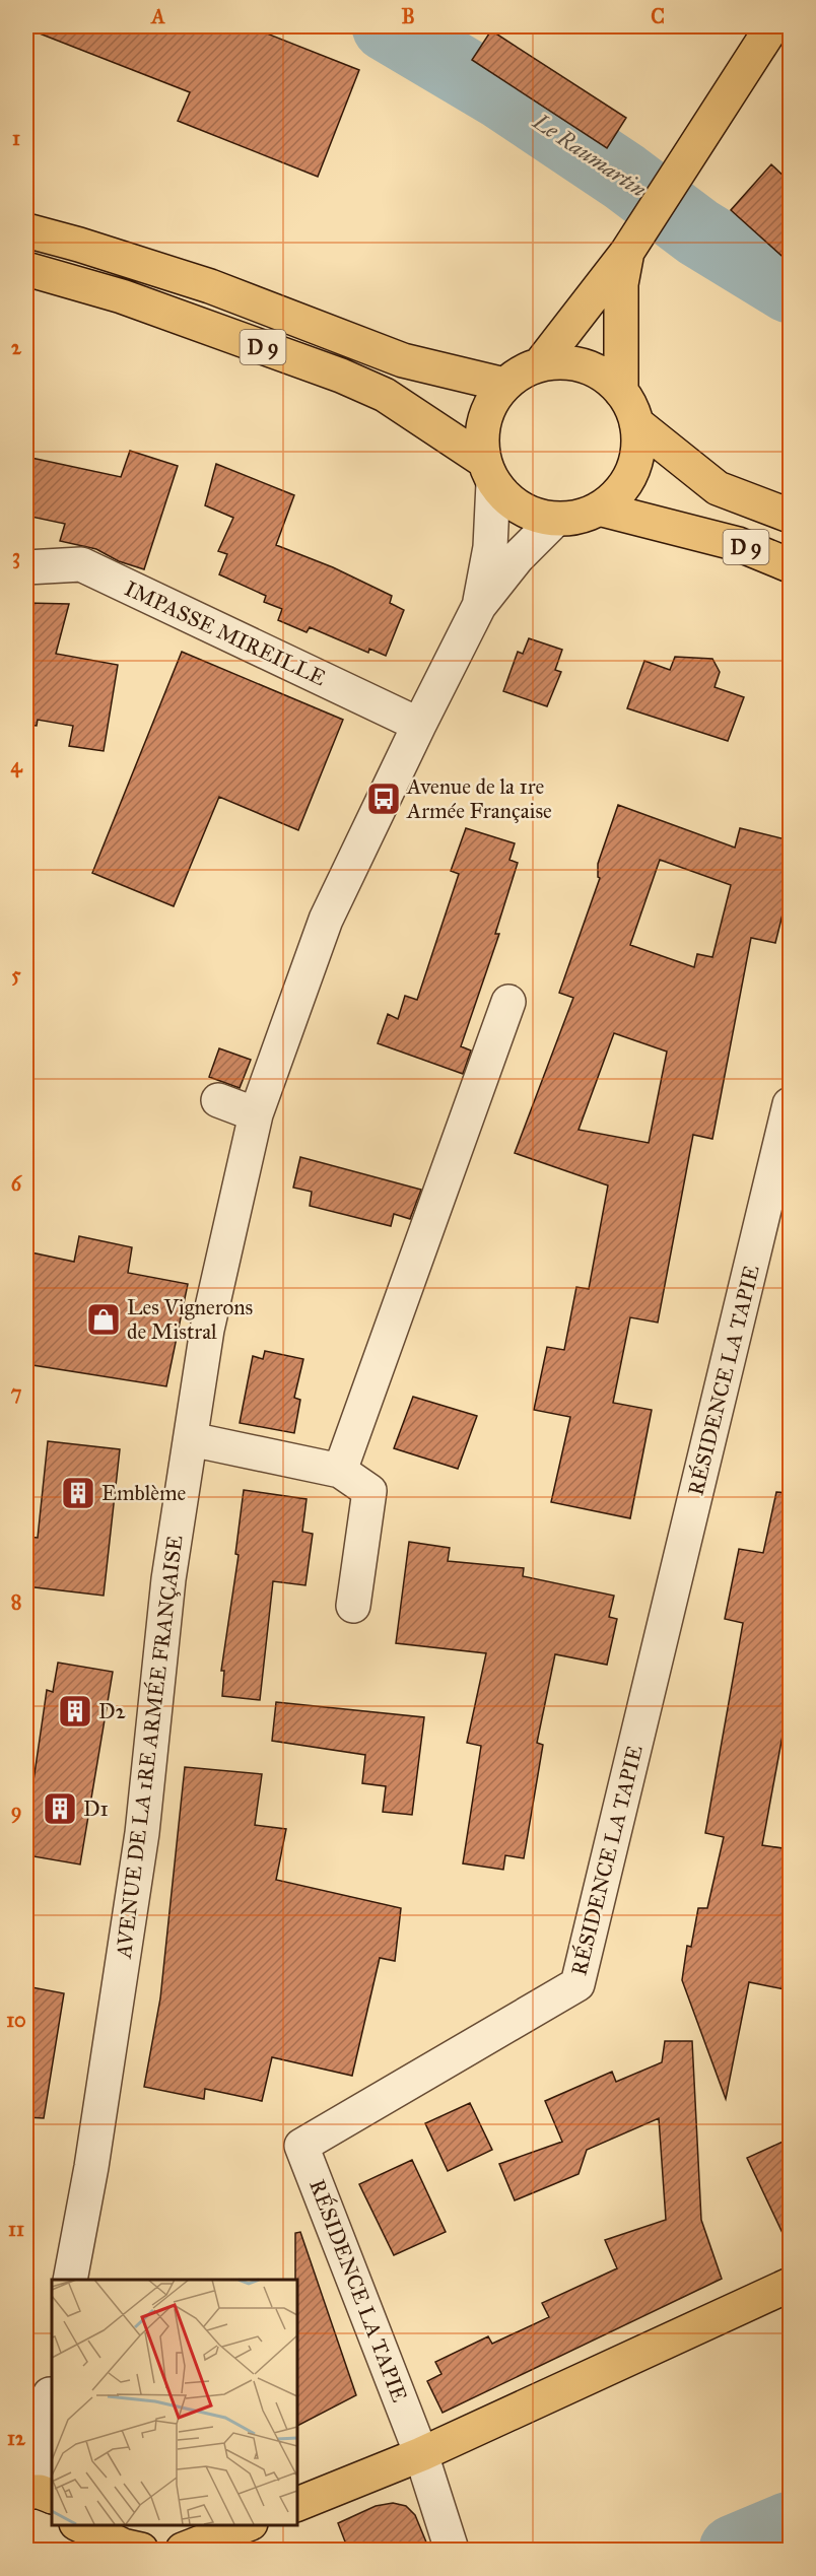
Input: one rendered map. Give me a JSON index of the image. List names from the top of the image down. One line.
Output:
{"streets":{"main road":["D 9"],"street":["IMPASSE MIREILLE","RÉSIDENCE LA TAPIE","AVENUE DE LA 1RE ARMÉE FRANÇAISE"]},"crossings":[["D 9","AVENUE DE LA 1RE ARMÉE FRANÇAISE"],["IMPASSE MIREILLE","AVENUE DE LA 1RE ARMÉE FRANÇAISE"]],"water":["Le Raumartin"],"places":{"bus stop":["Avenue de la 1re Armée Française"],"shop":["Les Vignerons de Mistral"],"building":["Emblème","D2","D1"]},"grid":{"columns":["A","B","C"],"rows":["1","2","3","4","5","6","7","8","9","10","11","12"]}}
